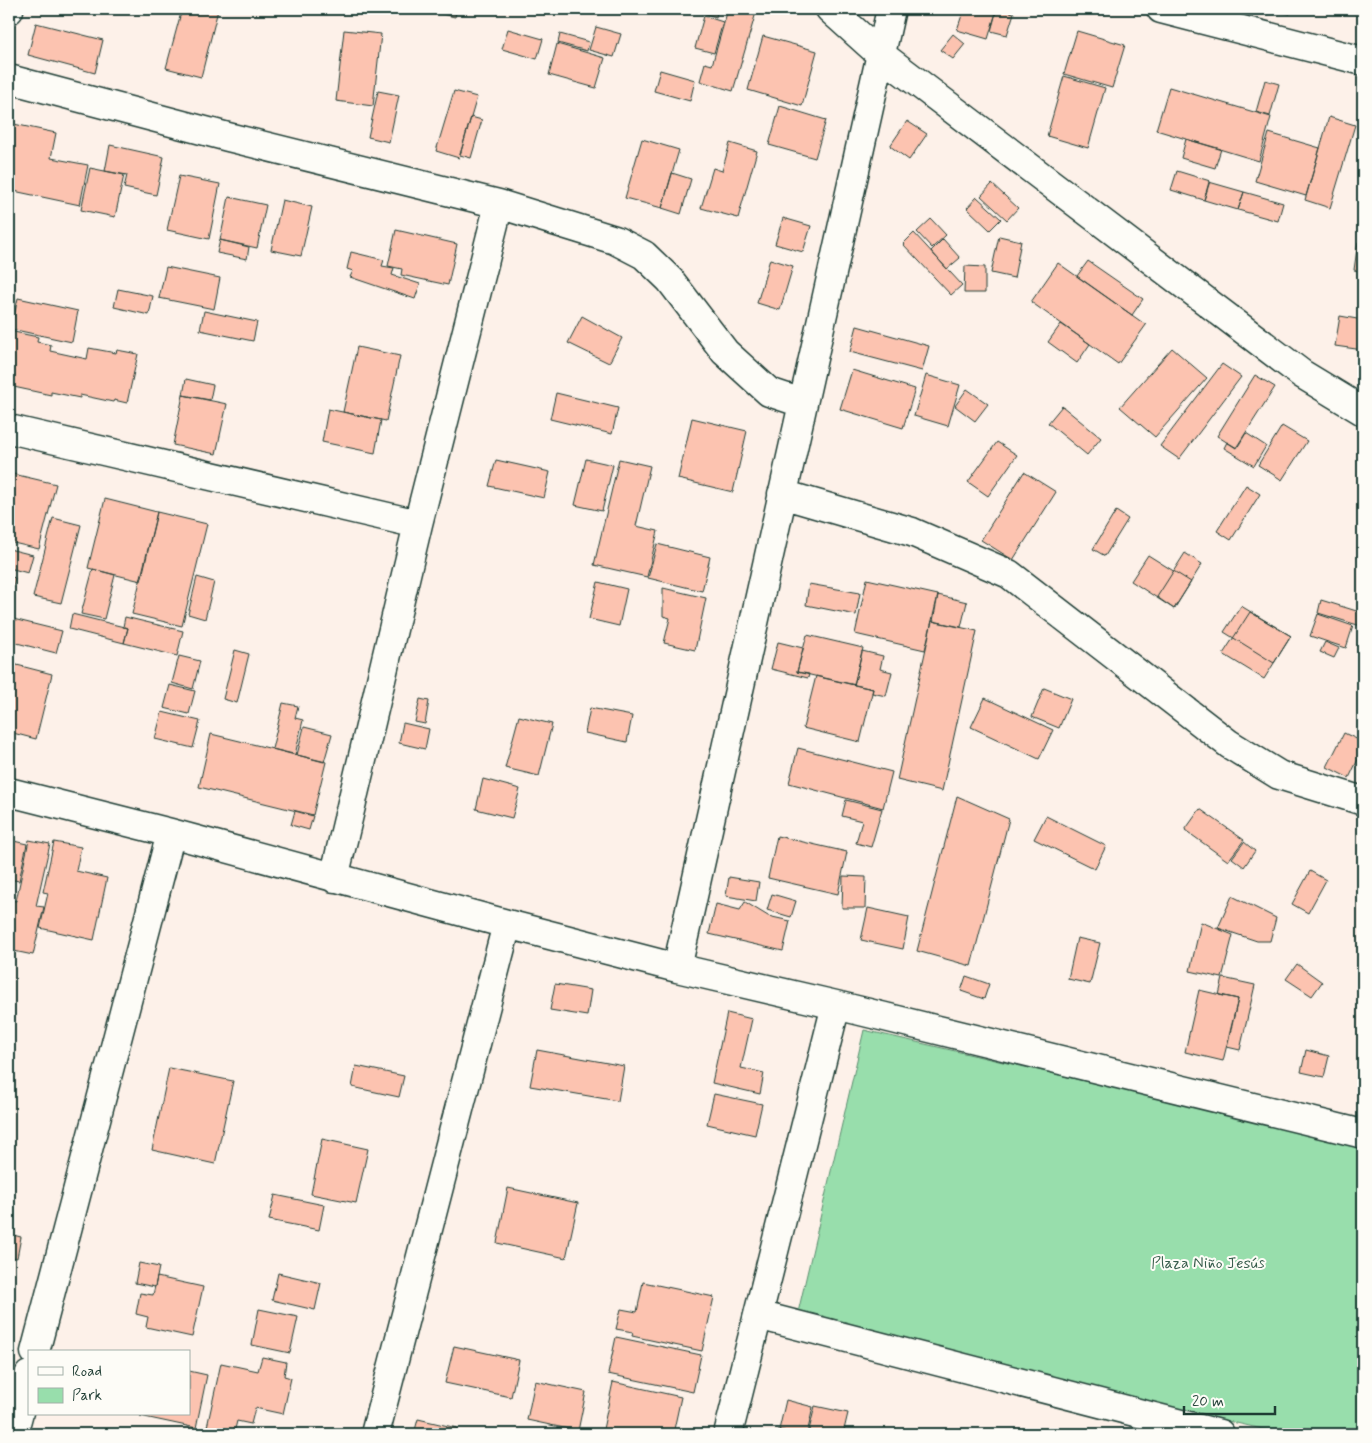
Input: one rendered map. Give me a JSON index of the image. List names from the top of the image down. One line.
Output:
{"parks":["Plaza Niño Jesús"],"legend":["Road","Park"],"scale_bar":"20 m"}
